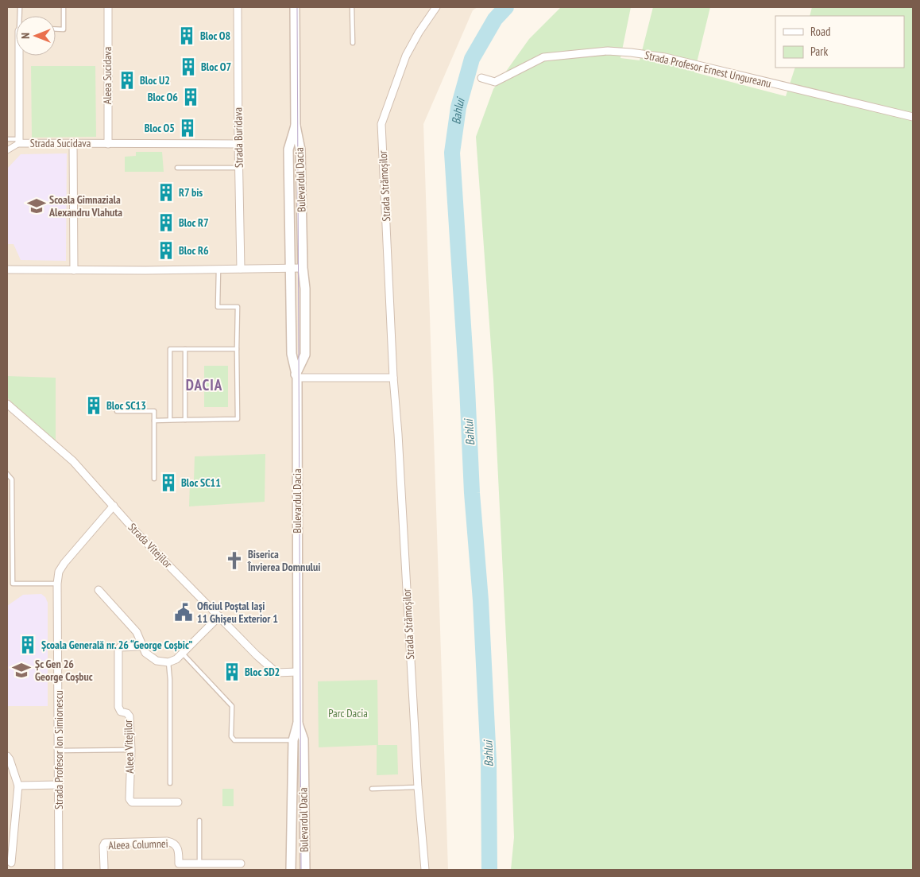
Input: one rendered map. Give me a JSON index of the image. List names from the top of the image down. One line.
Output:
{"streets":{"street":["Strada Profesor Ernest Ungureanu","Aleea Sucidava","Strada Buridava","Strada Sucidava","Bulevardul Dacia","Strada Strămoșilor","Strada Vitejilor","Aleea Vitejilor","Strada Profesor Ion Simionescu","Aleea Columnei"]},"crossings":[["Aleea Sucidava","Strada Sucidava"],["Strada Buridava","Strada Sucidava"],["Bulevardul Dacia","Strada Vitejilor"],["Strada Vitejilor","Strada Profesor Ion Simionescu"]],"districts":["DACIA"],"water":["Bahlui"],"parks":["Parc Dacia"],"places":{"building":["Bloc O8","Bloc O7","Bloc U2","Bloc O6","Bloc O5","R7 bis","Bloc R7","Bloc R6","Bloc SC13","Bloc SC11","Școala Generală nr. 26 “George Coșbic”","Bloc SD2"],"school or university":["Scoala Gimnaziala Alexandru Vlahuta","Șc Gen 26 George Coșbuc"],"church":["Biserica Învierea Domnului"],"public building":["Oficiul Poștal Iași 11 Ghișeu Exterior 1"]},"legend":["Road","Park"],"north":"left"}
